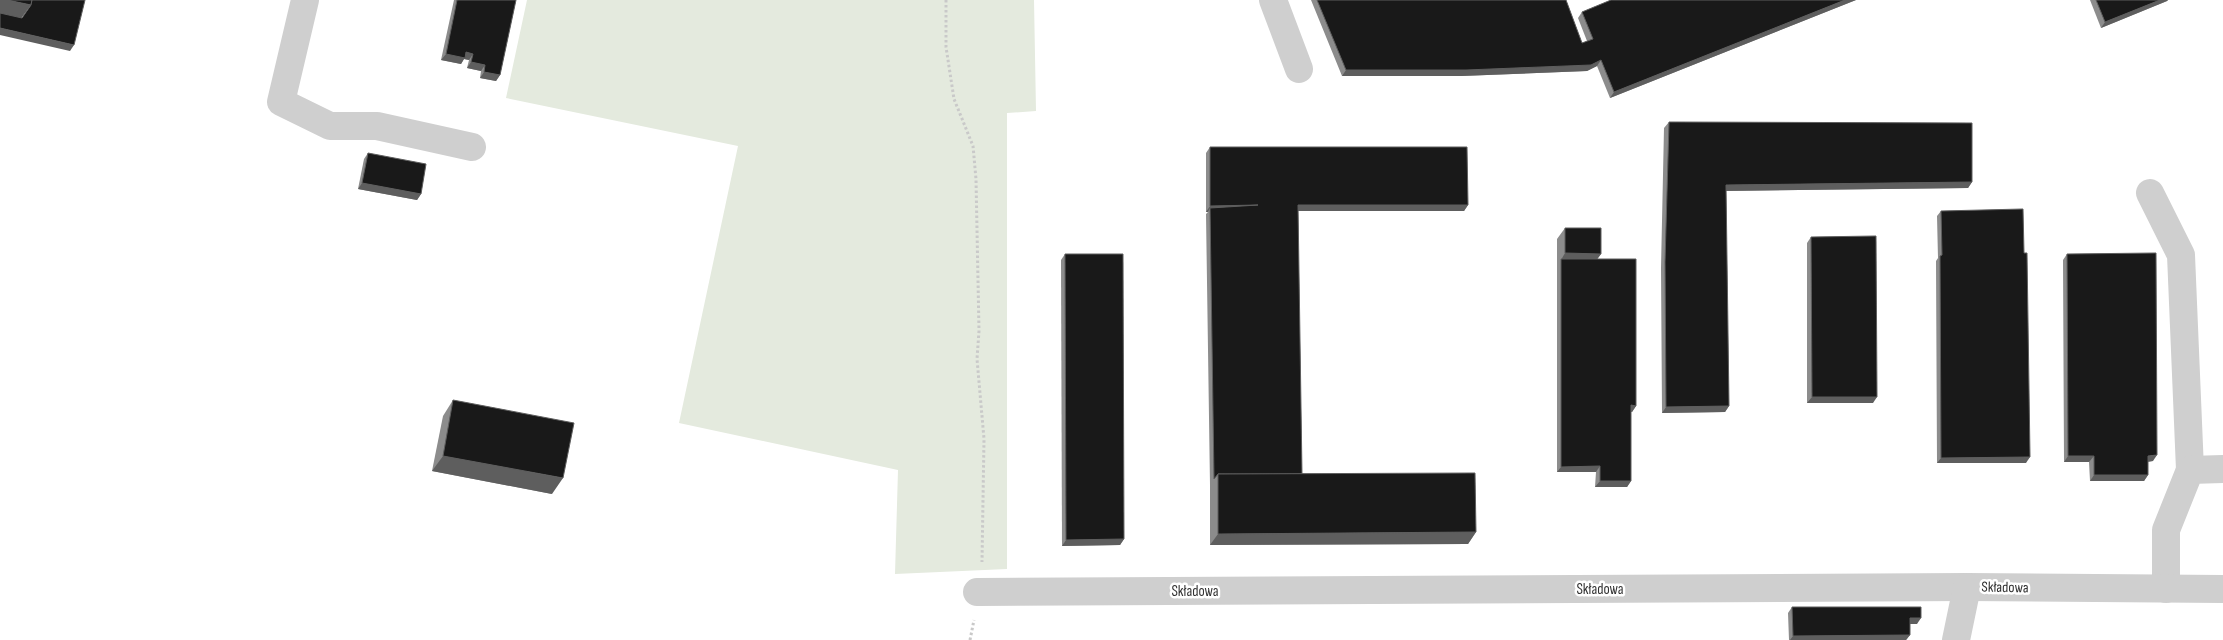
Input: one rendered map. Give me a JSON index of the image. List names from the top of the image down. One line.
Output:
{"streets":{"street":["Składowa"]}}
